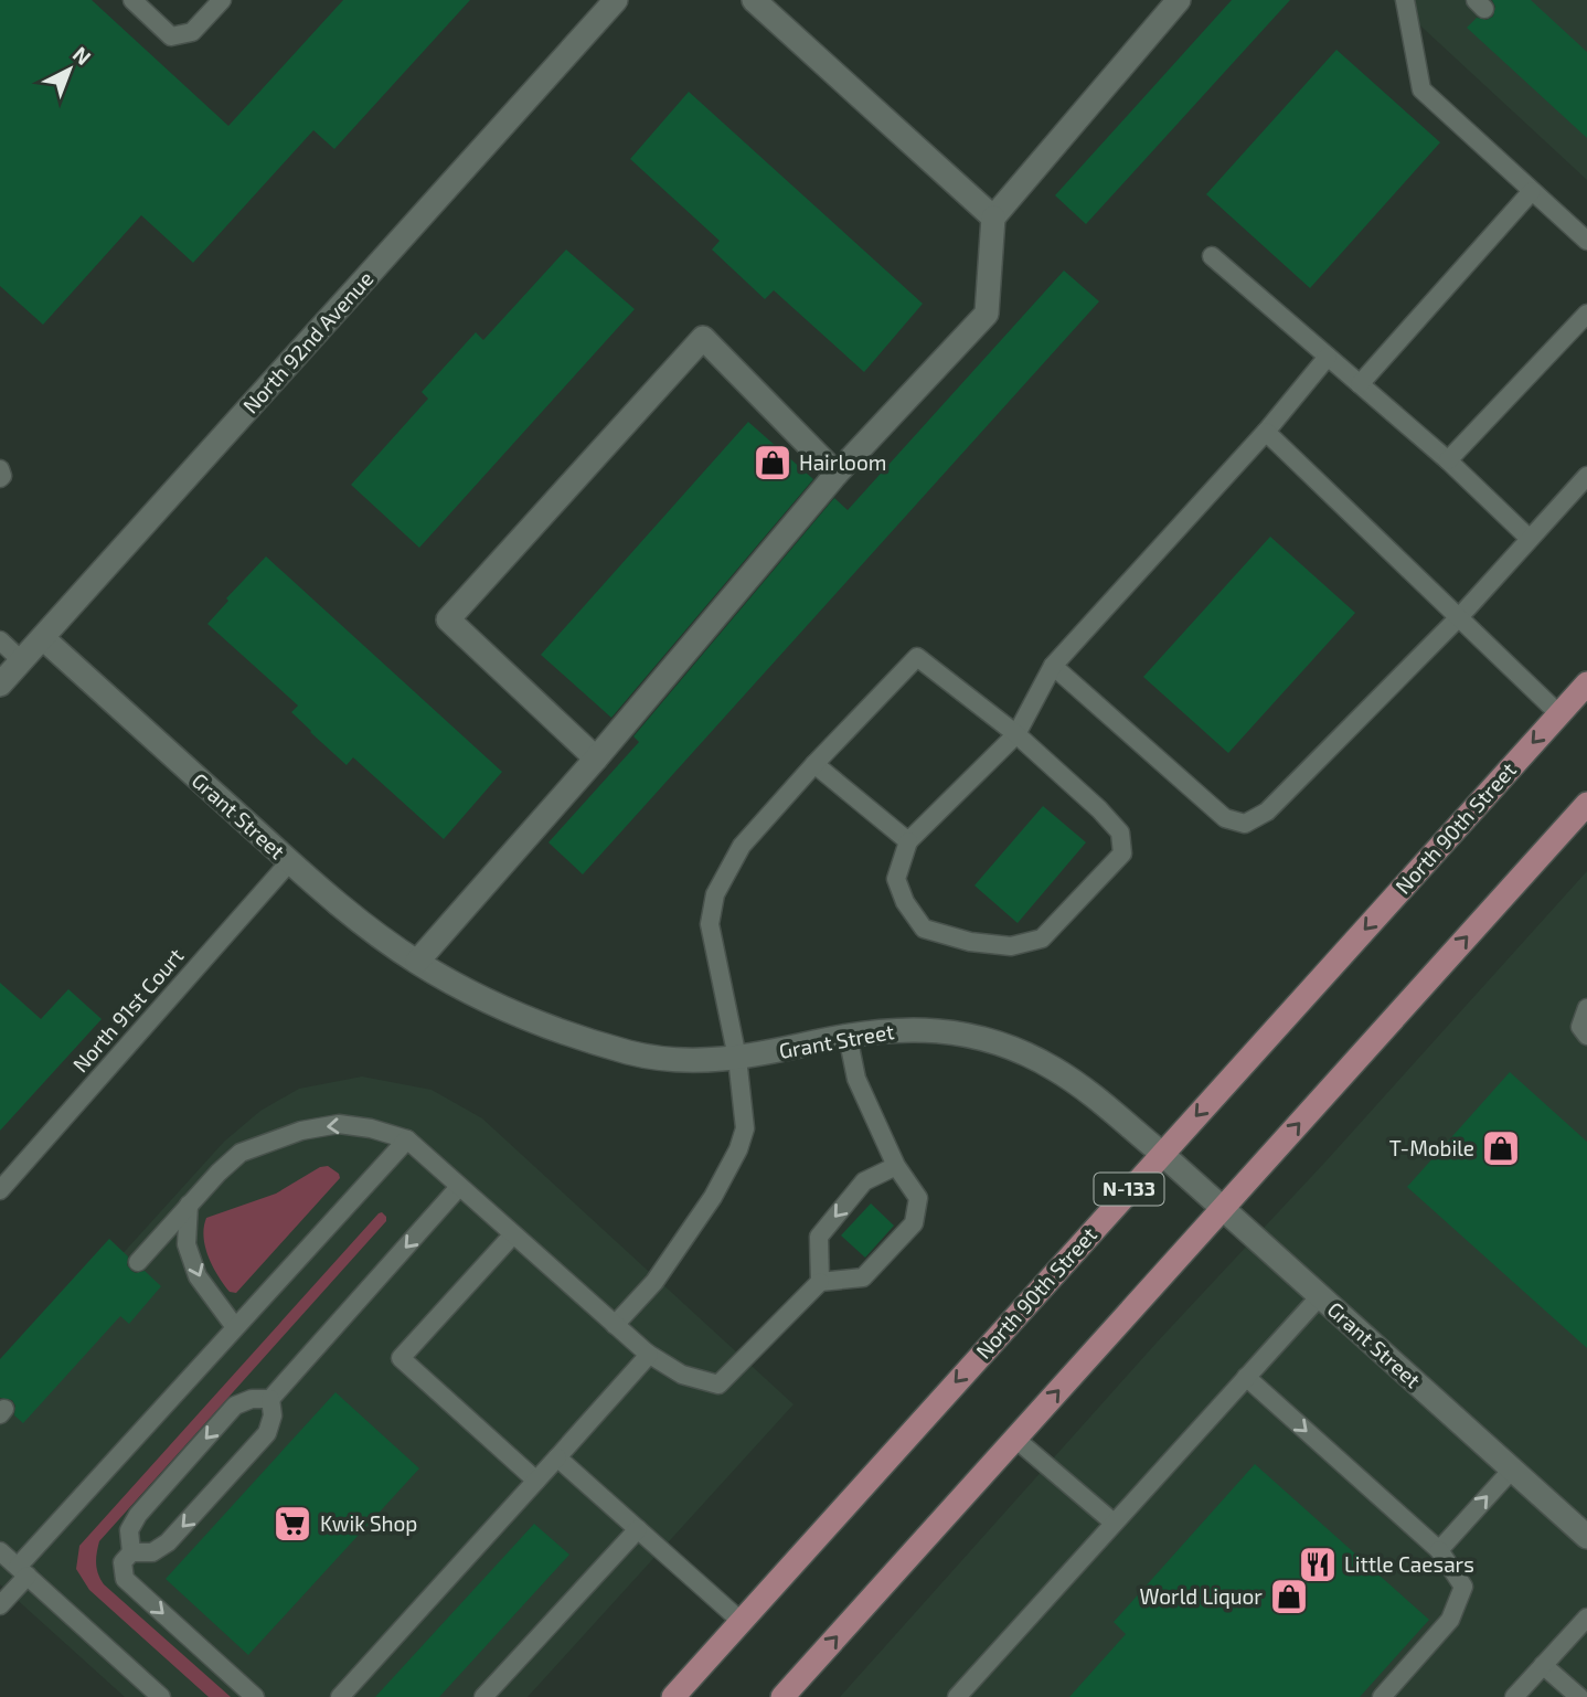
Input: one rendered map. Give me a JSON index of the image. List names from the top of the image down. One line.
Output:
{"streets":{"main road":["North 90th Street","N-133"],"street":["North 92nd Avenue","Grant Street"],"lane":["North 91st Court"]},"crossings":[["North 92nd Avenue","Grant Street"],["Grant Street","North 90th Street"],["Grant Street","North 91st Court"]],"places":{"shop":["Hairloom","T-Mobile","World Liquor"],"supermarket":["Kwik Shop"],"restaurant":["Little Caesars"]},"north":"top right"}
